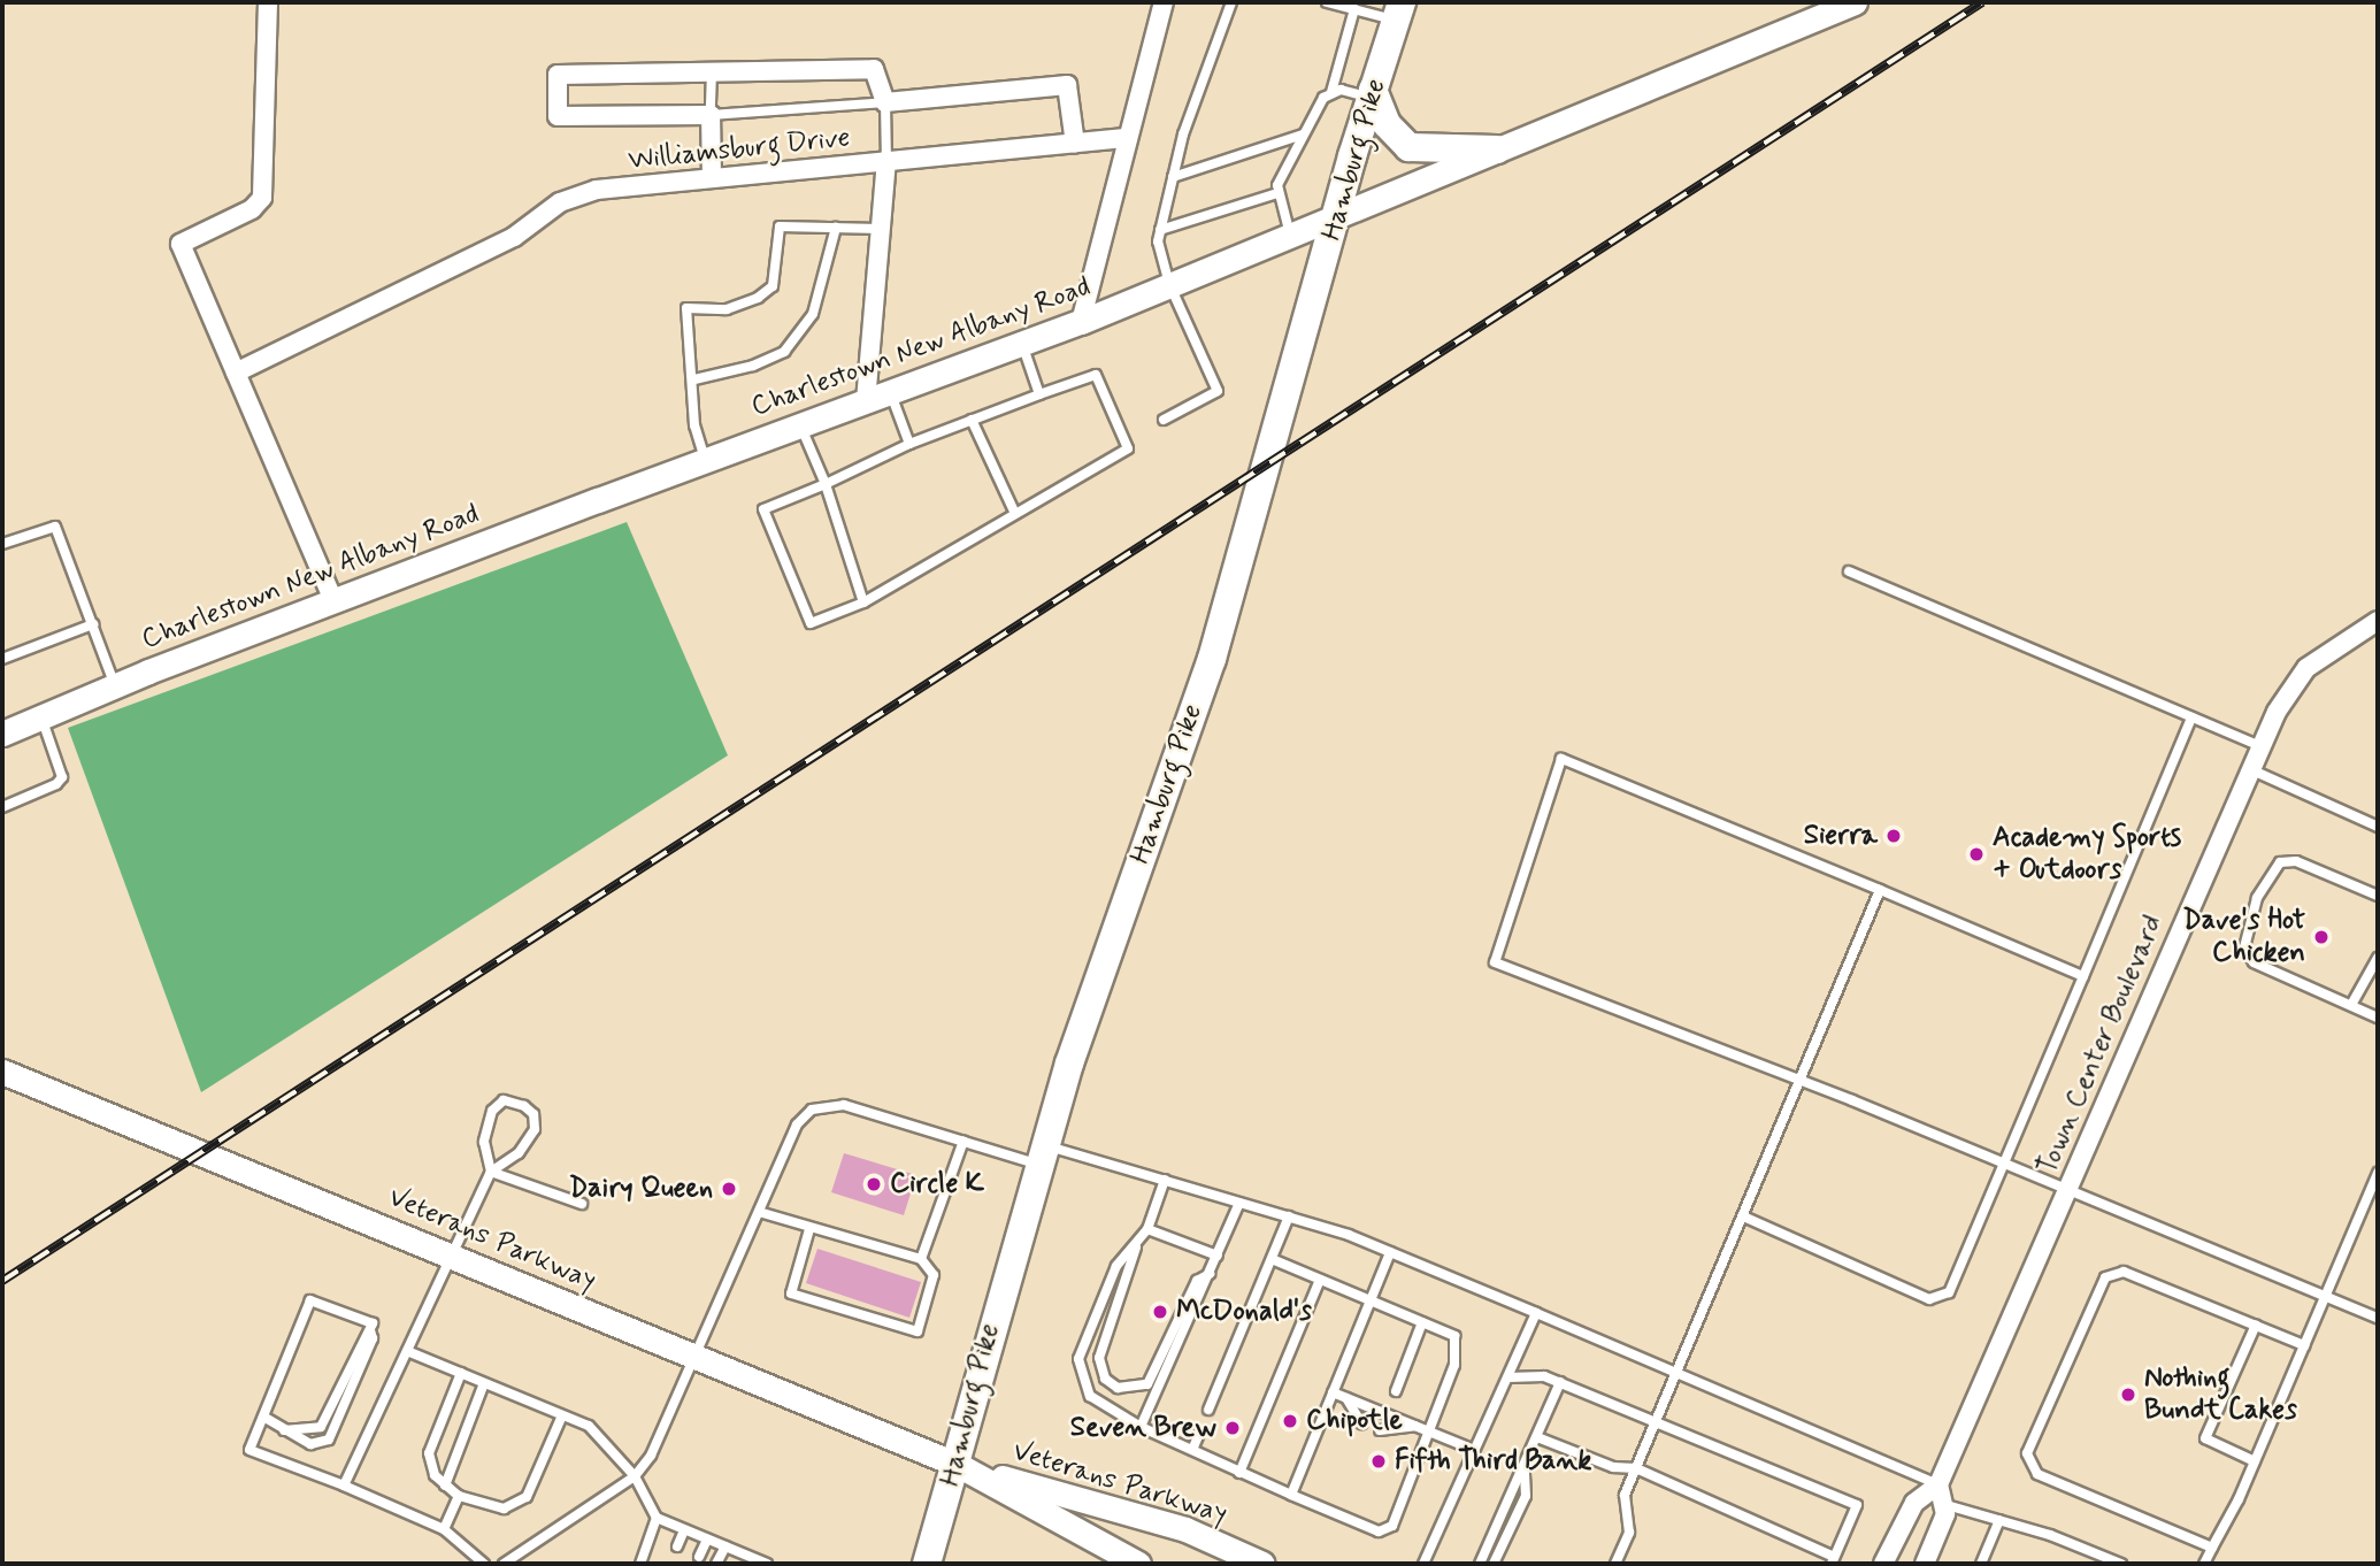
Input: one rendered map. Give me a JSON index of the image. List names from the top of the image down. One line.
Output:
{"streets":{"main road":["Hamburg Pike","Charlestown New Albany Road","Veterans Parkway"],"street":["Williamsburg Drive","Town Center Boulevard"]},"crossings":[["Williamsburg Drive","Charlestown New Albany Road"],["Hamburg Pike","Charlestown New Albany Road"],["Hamburg Pike","Veterans Parkway"]],"places":["Sierra","Academy Sports + Outdoors","Dave's Hot Chicken","Circle K","Dairy Queen","McDonald's","Nothing Bundt Cakes","Chipotle","Seven Brew","Fifth Third Bank"]}
